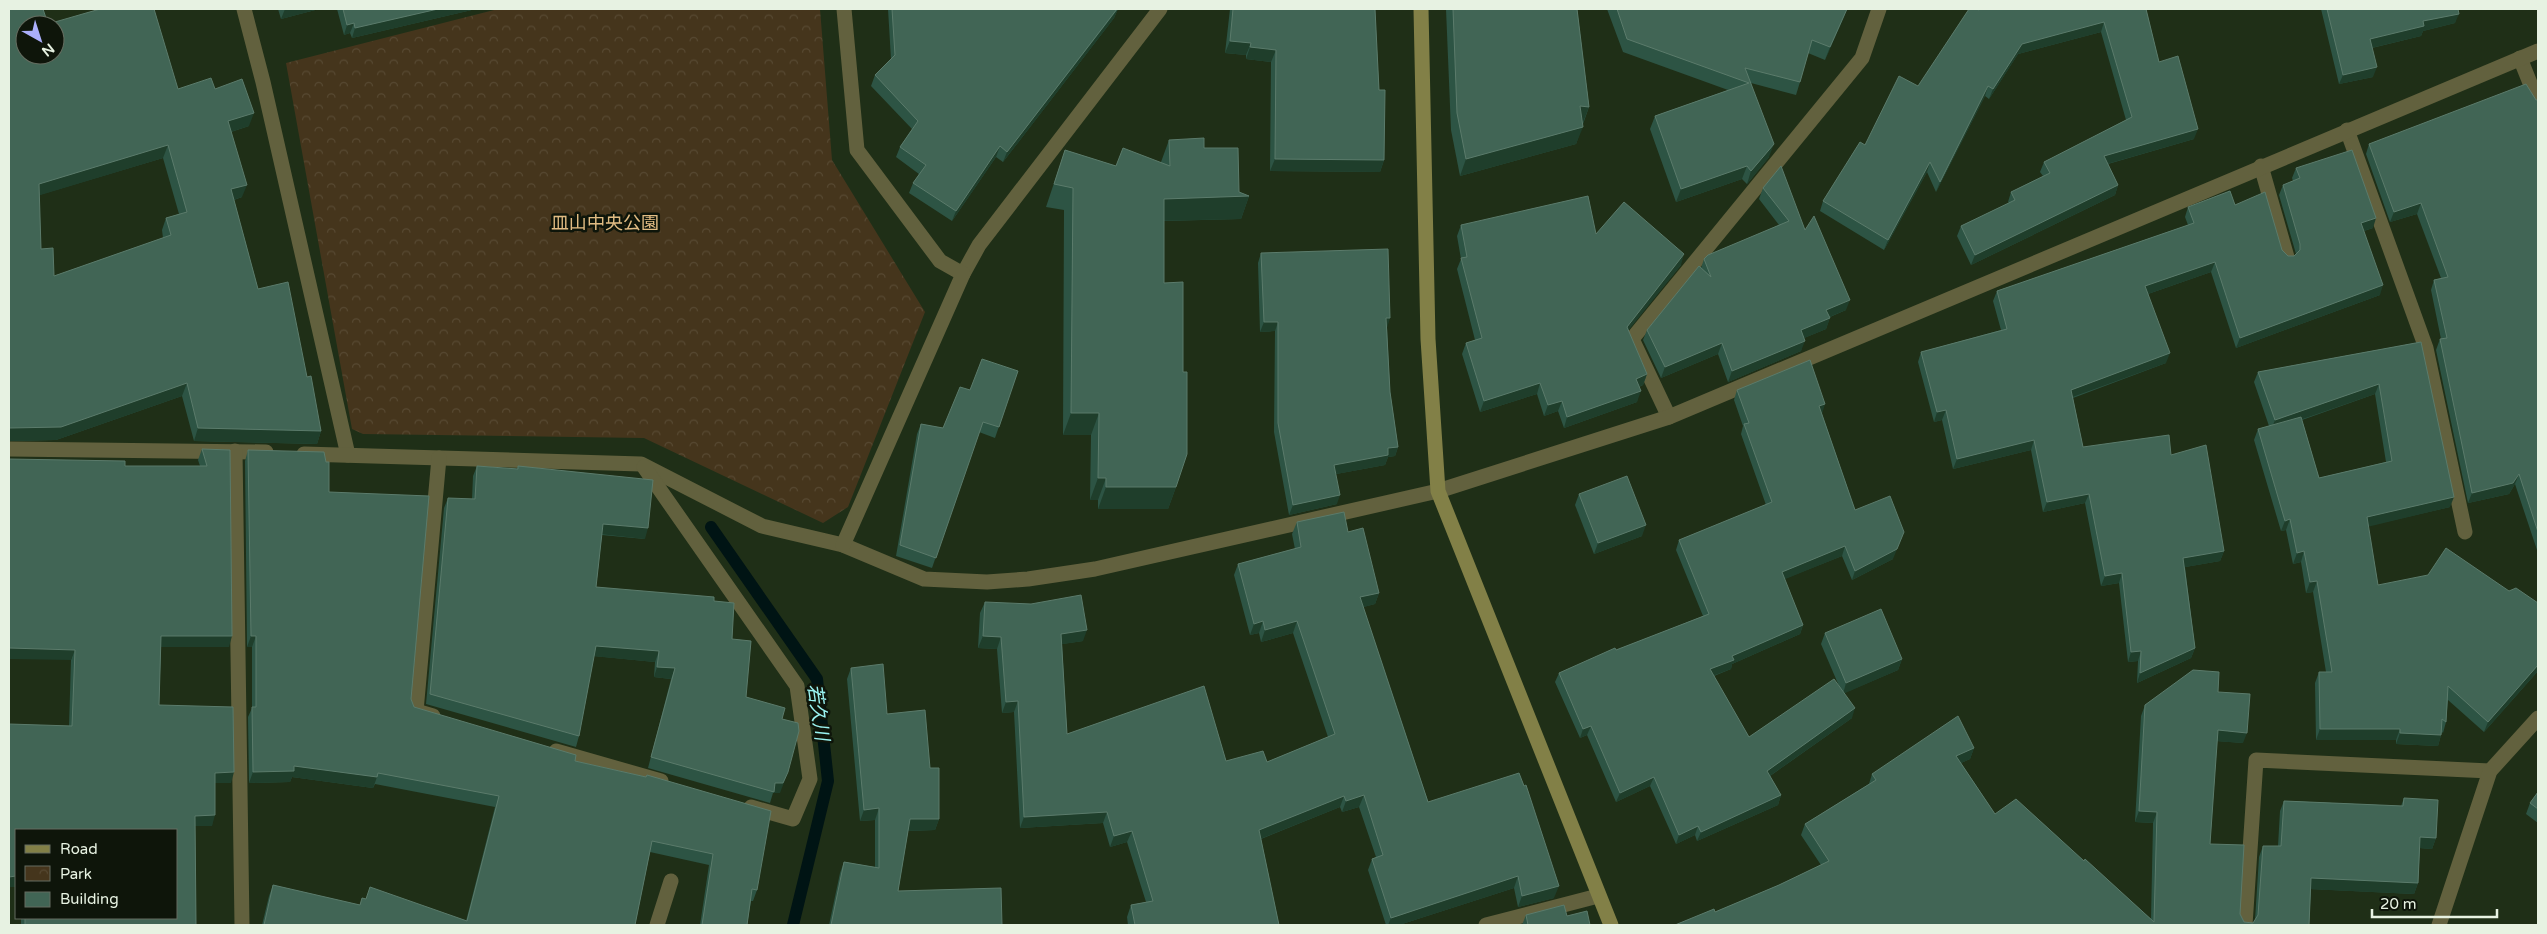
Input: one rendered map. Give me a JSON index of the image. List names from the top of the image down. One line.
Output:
{"water":["若久川"],"parks":["皿山中央公園"],"legend":["Road","Park","Building"],"scale_bar":"20 m","north":"bottom right"}
